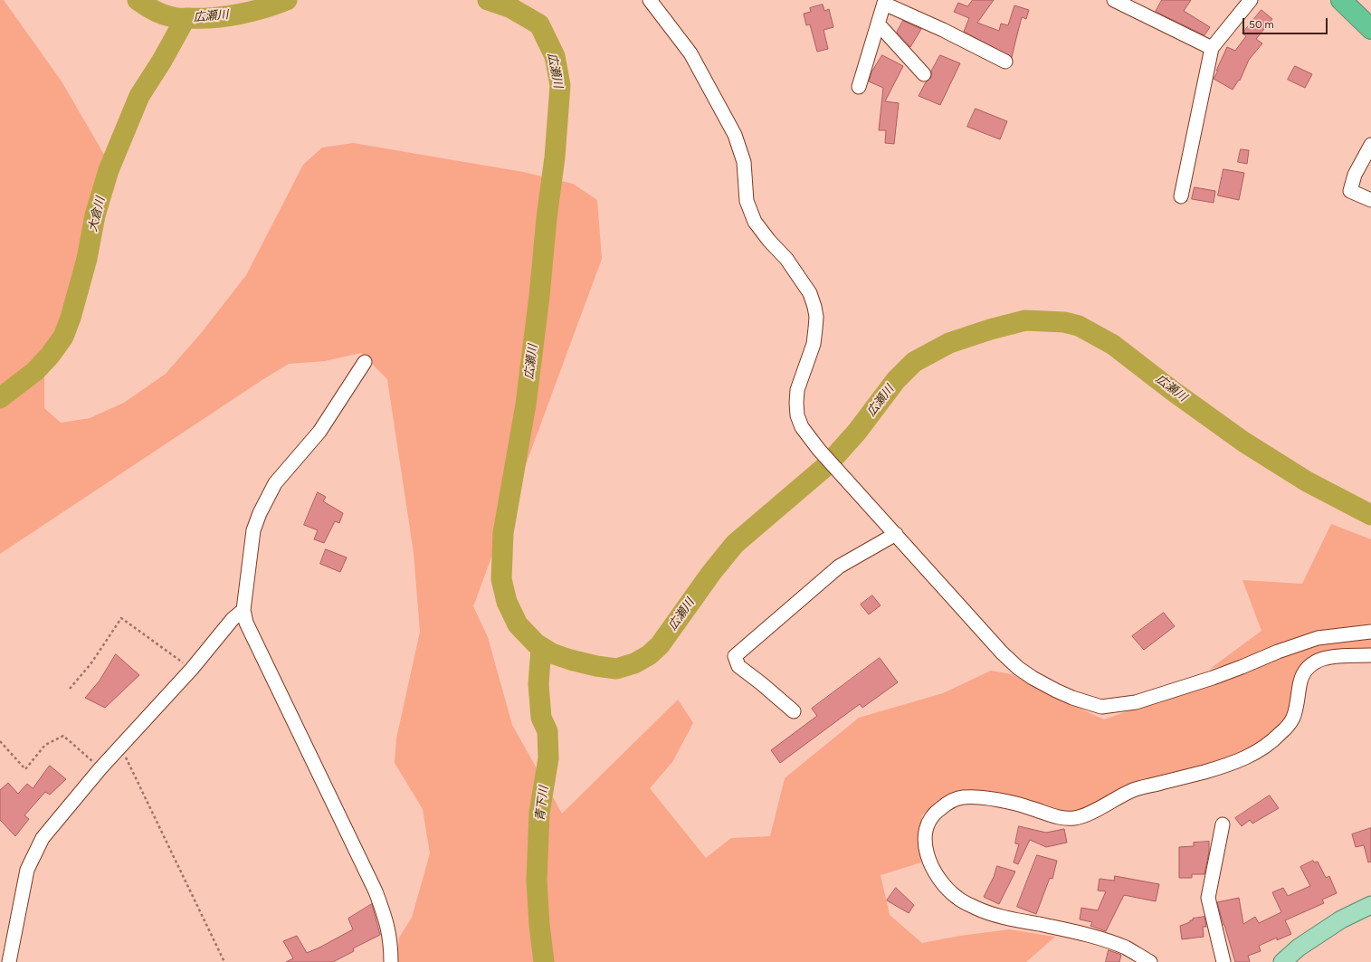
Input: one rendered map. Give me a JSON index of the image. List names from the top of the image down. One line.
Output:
{"water":["広瀬川","大倉川","青下川"],"scale_bar":"50 m"}
